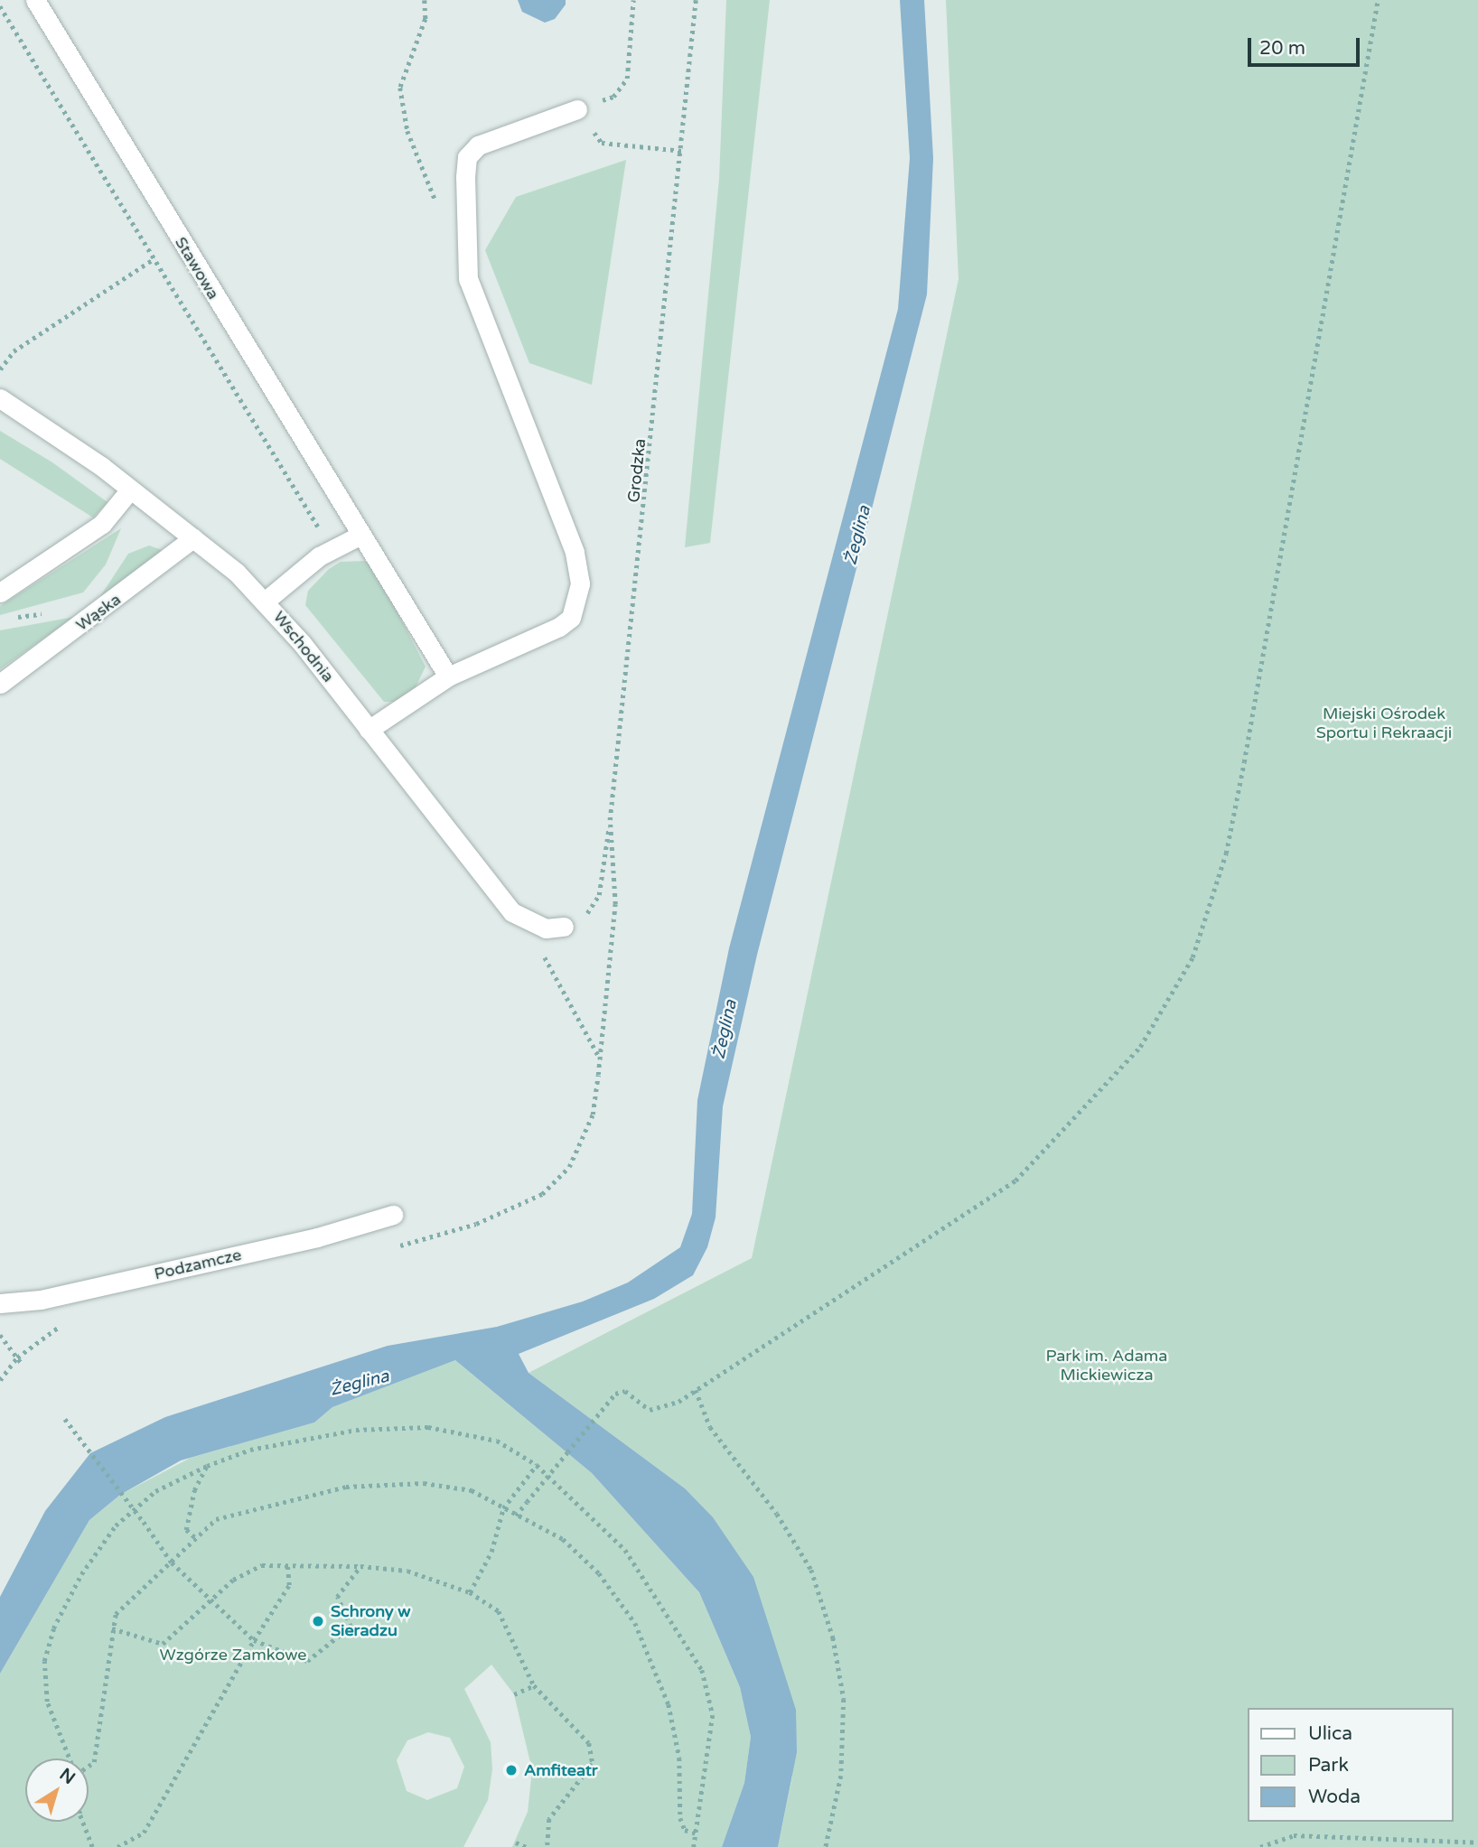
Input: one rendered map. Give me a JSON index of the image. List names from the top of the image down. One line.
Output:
{"streets":{"street":["Stawowa","Wąska","Wschodnia","Podzamcze"],"path":["Grodzka"]},"crossings":[["Wąska","Wschodnia"]],"water":["Żeglina"],"parks":["Miejski Ośrodek Sportu i Rekraacji","Park im. Adama Mickiewicza","Wzgórze Zamkowe"],"places":["Schrony w Sieradzu","Amfiteatr"],"legend":["Ulica","Park","Woda"],"scale_bar":"20 m","north":"top right"}
